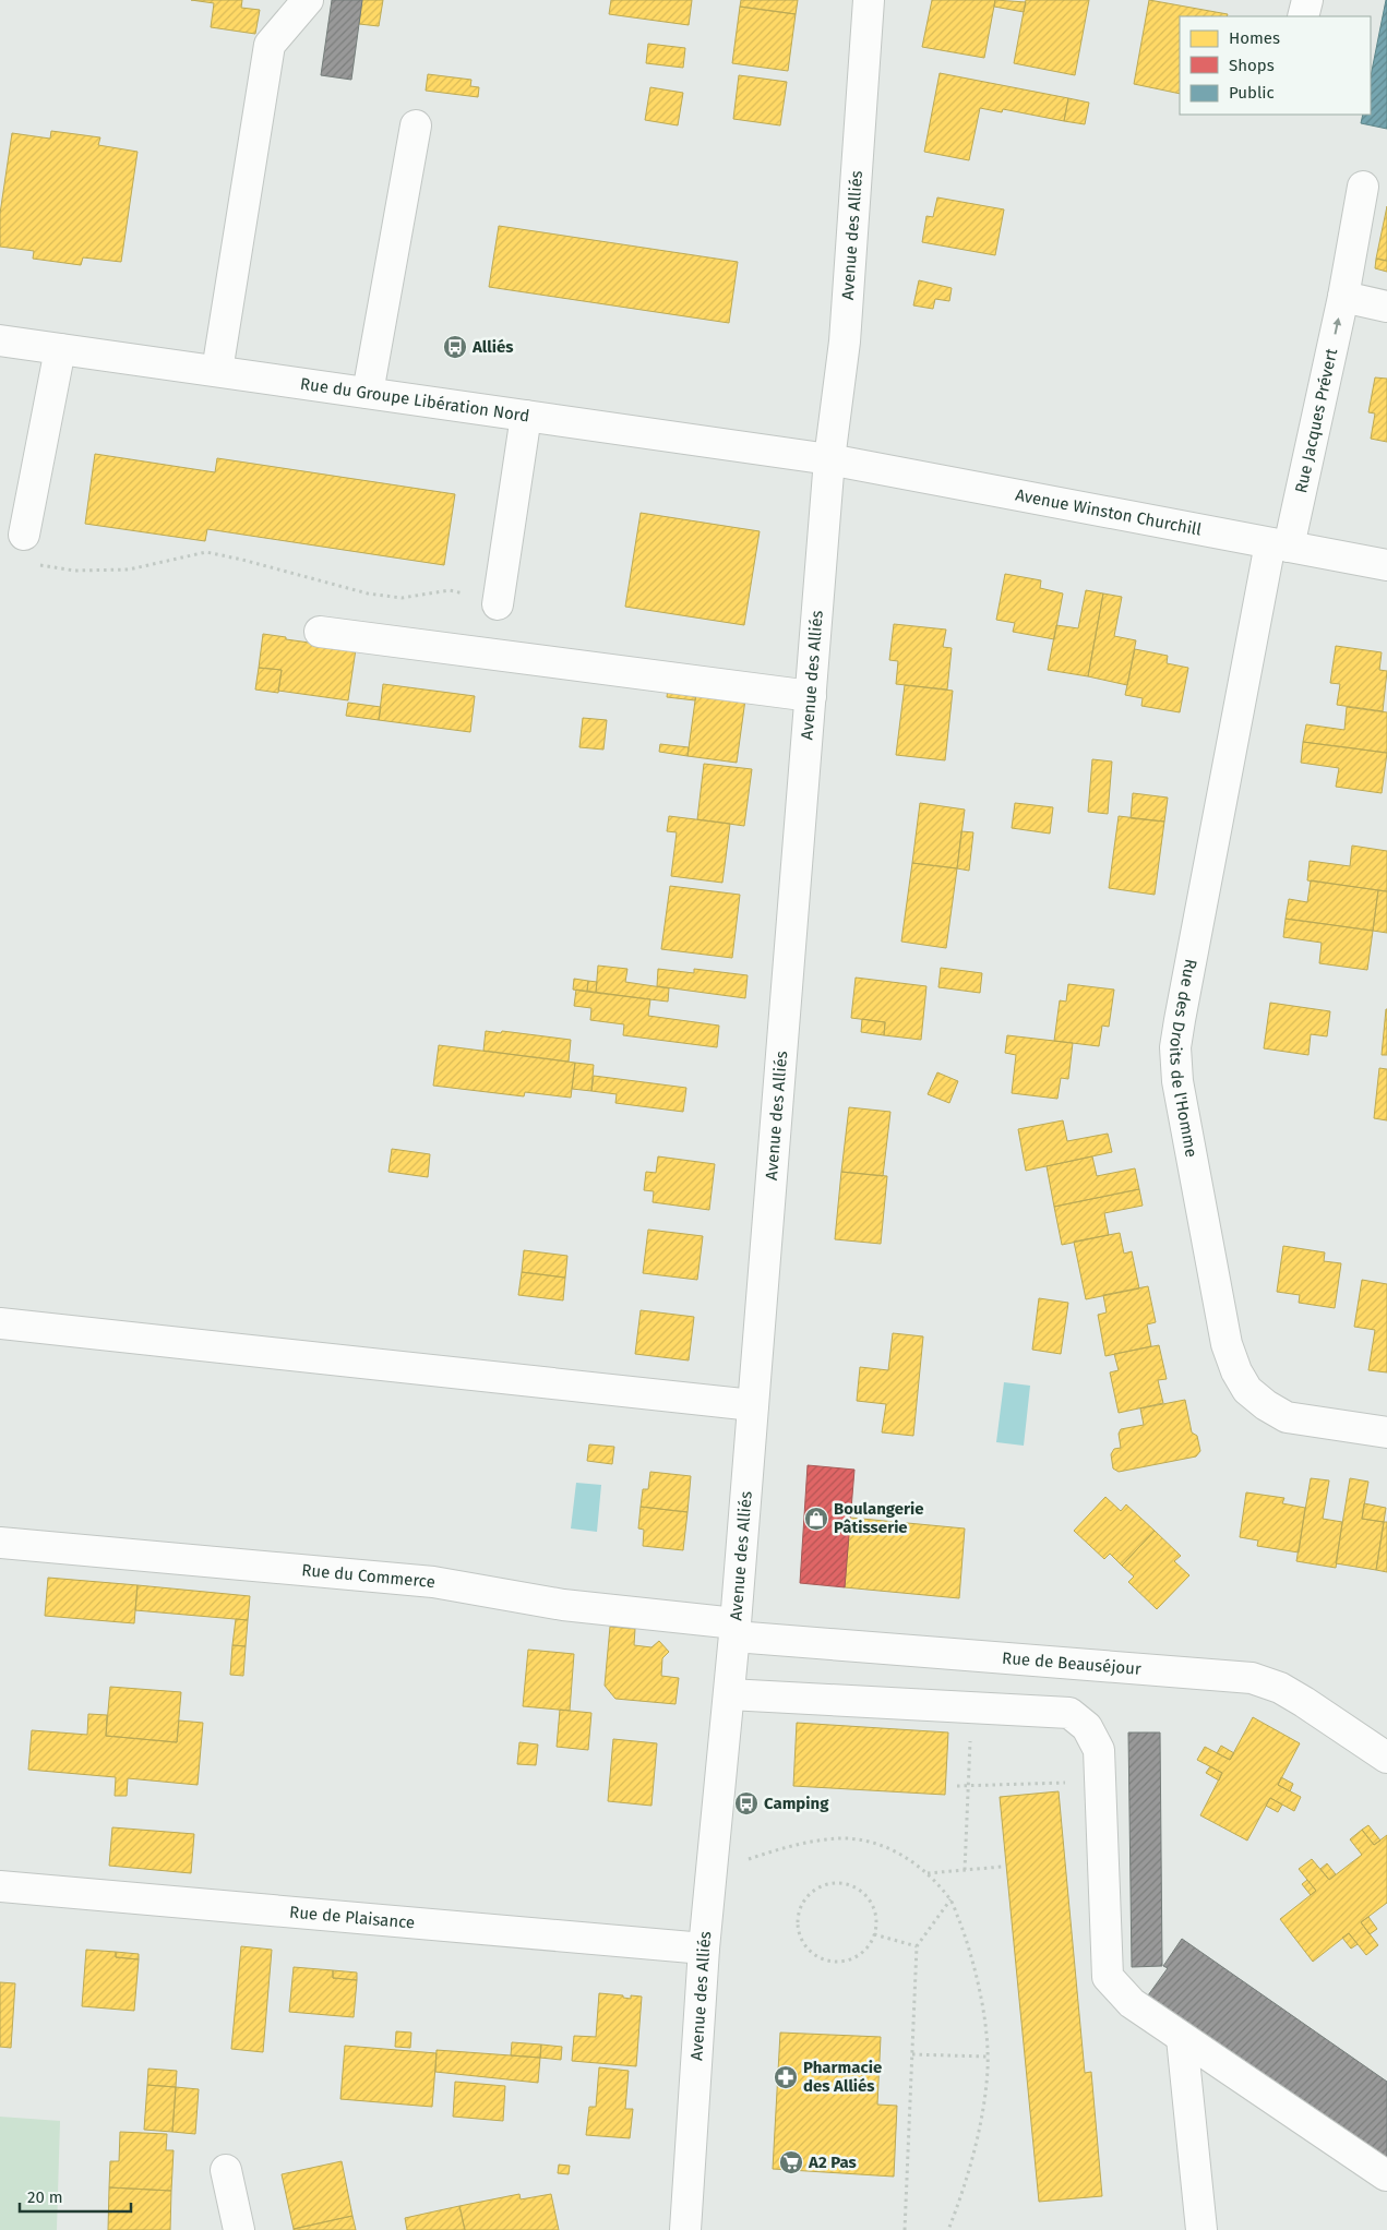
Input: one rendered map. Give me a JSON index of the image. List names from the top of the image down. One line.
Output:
{"streets":{"street":["Avenue des Alliés","Rue du Groupe Libération Nord","Rue Jacques Prévert","Avenue Winston Churchill","Rue des Droits de l'Homme","Rue du Commerce","Rue de Beauséjour","Rue de Plaisance"]},"crossings":[["Avenue des Alliés","Rue du Groupe Libération Nord"],["Avenue des Alliés","Avenue Winston Churchill"],["Avenue des Alliés","Rue du Commerce"],["Avenue des Alliés","Rue de Beauséjour"],["Avenue des Alliés","Rue de Plaisance"],["Rue du Groupe Libération Nord","Avenue Winston Churchill"],["Rue Jacques Prévert","Avenue Winston Churchill"],["Rue Jacques Prévert","Rue des Droits de l'Homme"],["Avenue Winston Churchill","Rue des Droits de l'Homme"],["Rue du Commerce","Rue de Beauséjour"]],"one_way":["Rue Jacques Prévert"],"places":{"bus stop":["Alliés","Camping"],"shop":["Boulangerie Pâtisserie"],"pharmacy":["Pharmacie des Alliés"],"supermarket":["A2 Pas"]},"legend":["Homes","Shops","Public"],"scale_bar":"20 m"}
